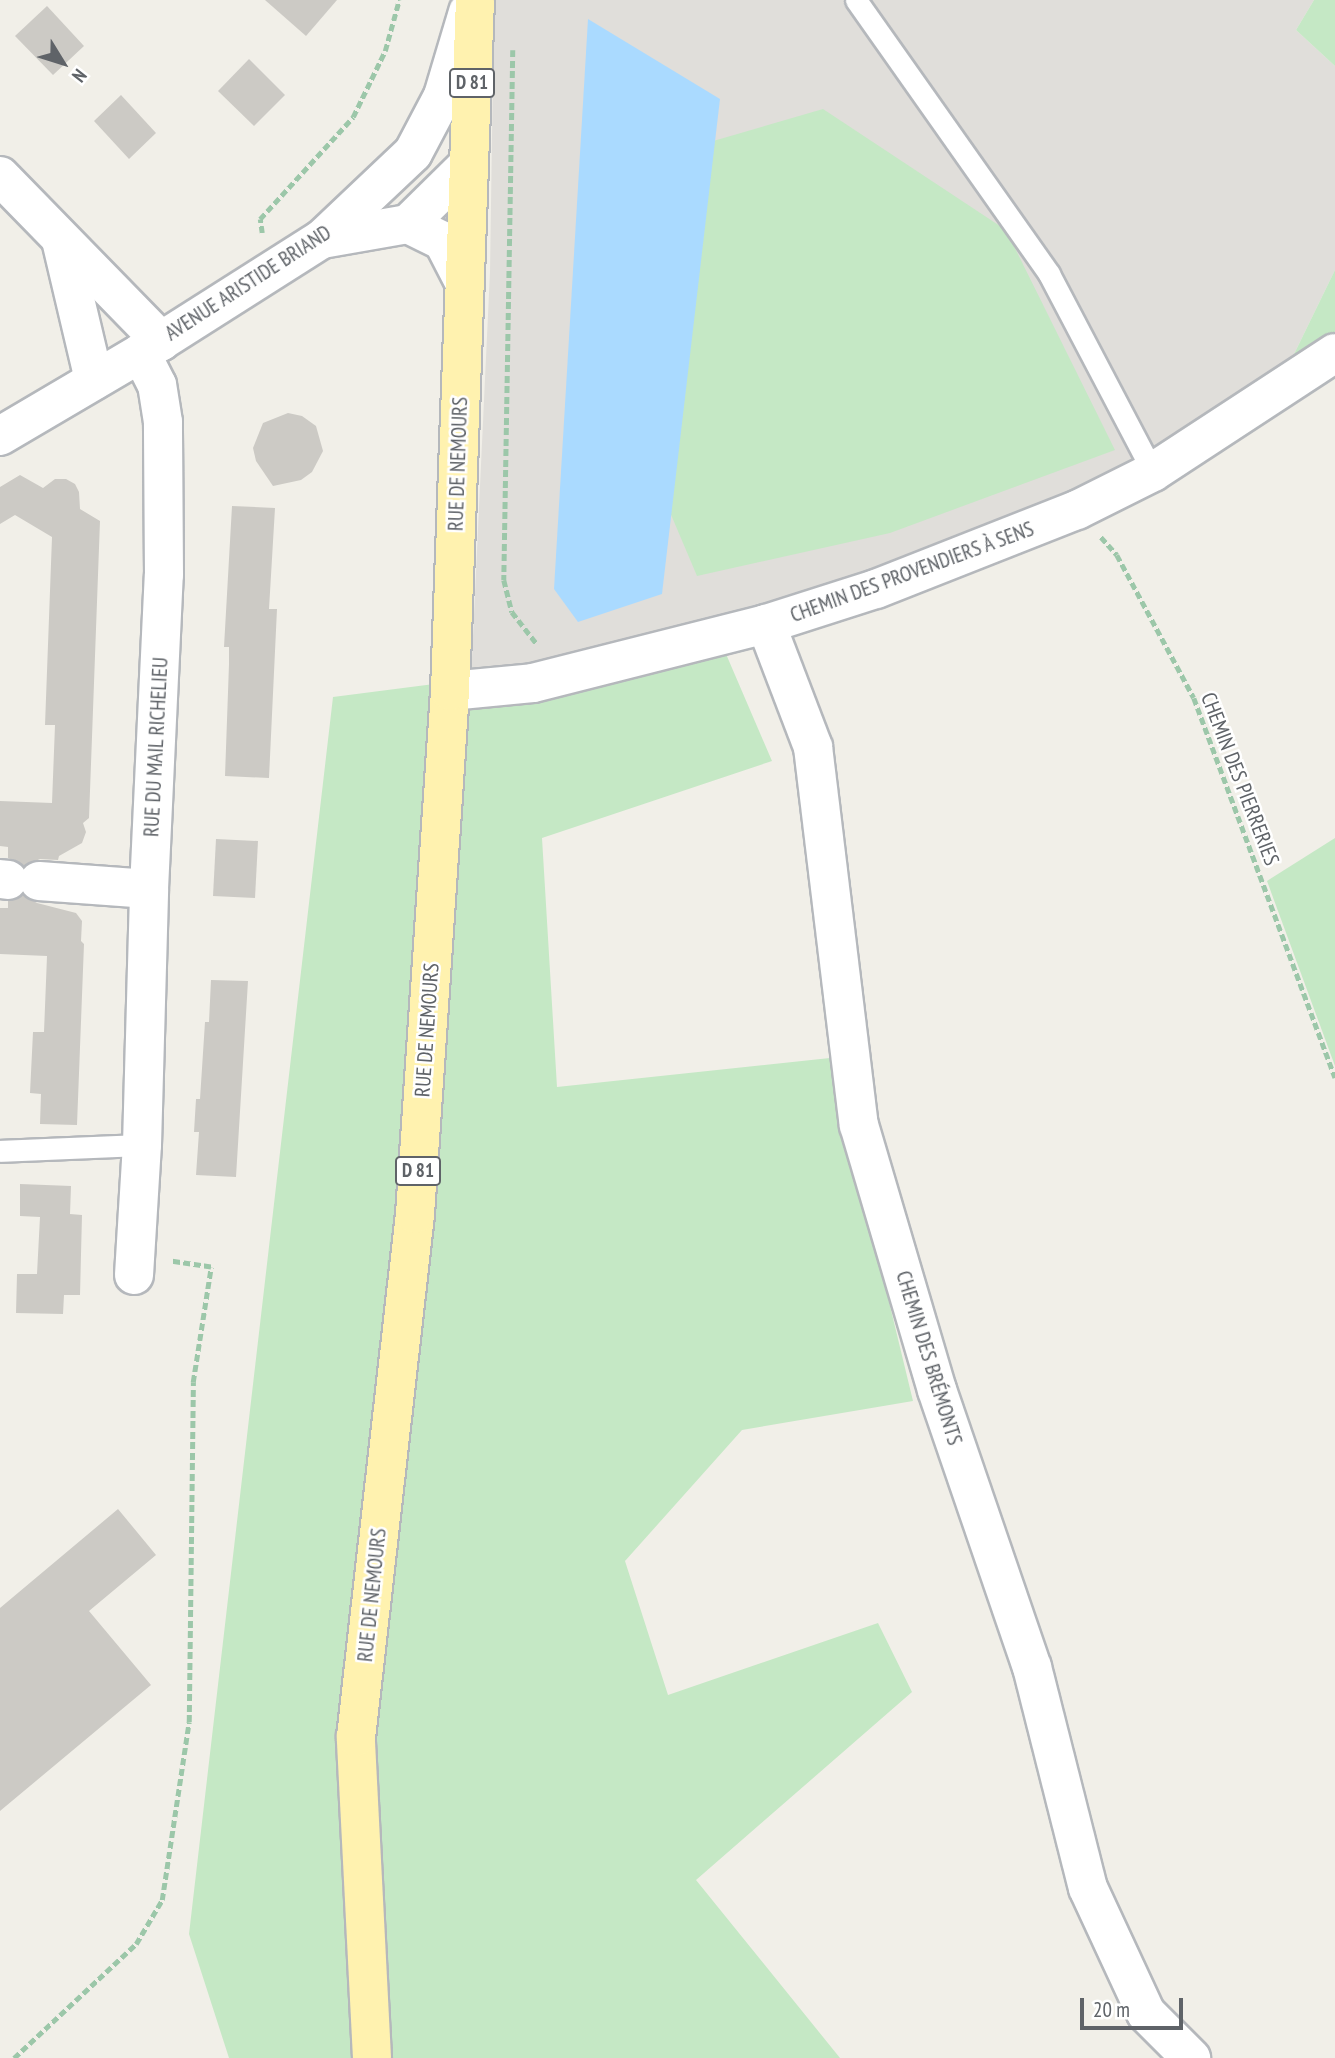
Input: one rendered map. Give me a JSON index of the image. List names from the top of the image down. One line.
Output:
{"streets":{"main road":["D 81","RUE DE NEMOURS"],"street":["AVENUE ARISTIDE BRIAND","CHEMIN DES PROVENDIERS À SENS","RUE DU MAIL RICHELIEU","CHEMIN DES BRÉMONTS"],"path":["CHEMIN DES PIERRERIES"]},"crossings":[["AVENUE ARISTIDE BRIAND","RUE DE NEMOURS"],["AVENUE ARISTIDE BRIAND","RUE DU MAIL RICHELIEU"],["RUE DE NEMOURS","CHEMIN DES PROVENDIERS À SENS"],["CHEMIN DES PROVENDIERS À SENS","CHEMIN DES PIERRERIES"],["CHEMIN DES PROVENDIERS À SENS","CHEMIN DES BRÉMONTS"]],"scale_bar":"20 m","north":"bottom right"}
